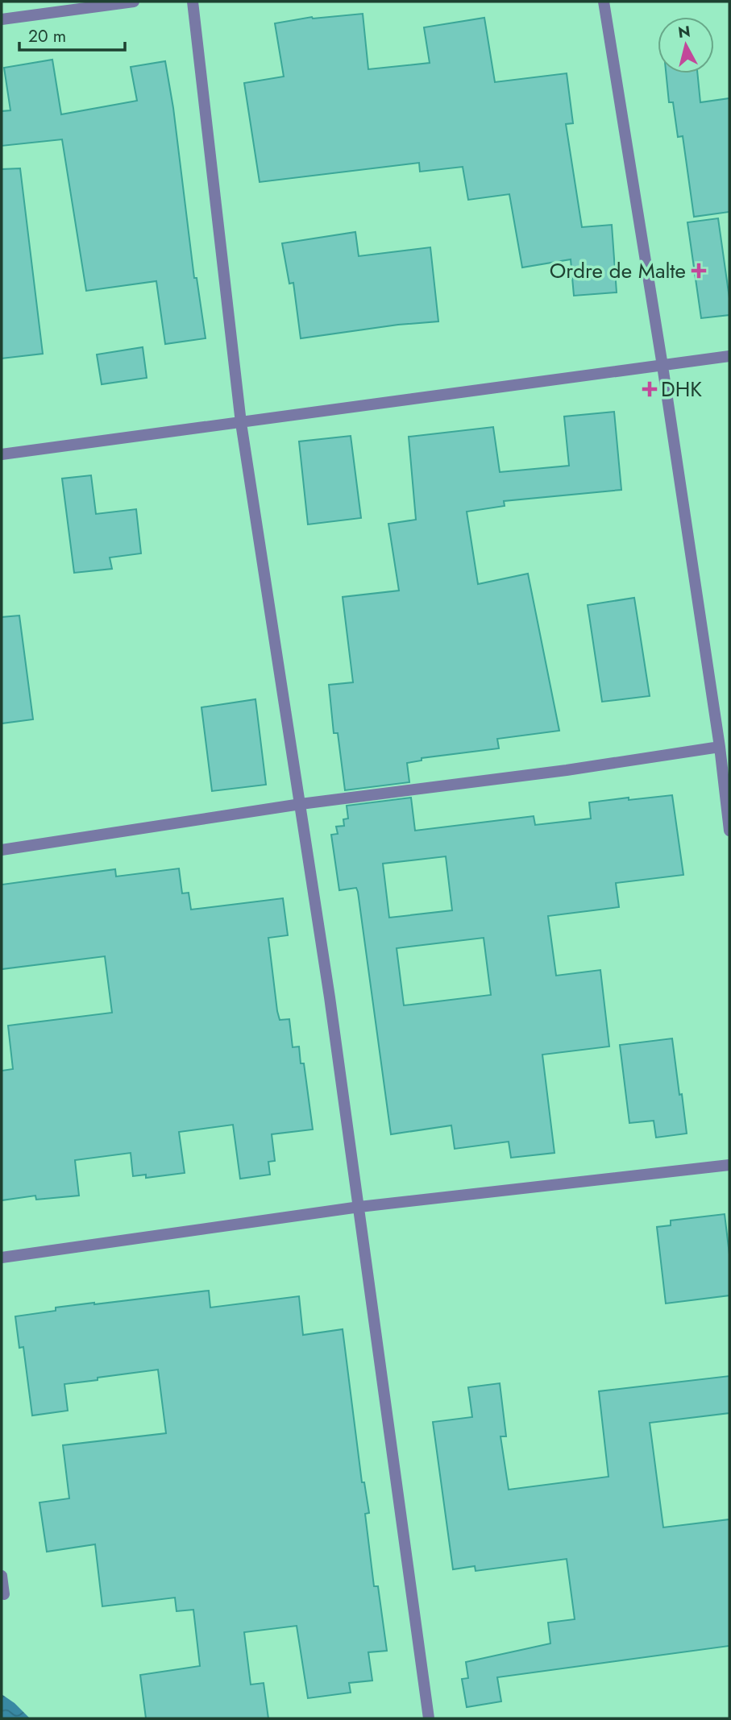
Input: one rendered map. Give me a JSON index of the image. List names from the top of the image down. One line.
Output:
{"places":{"health":["Ordre de Malte","DHK"]},"scale_bar":"20 m","north":"top"}
